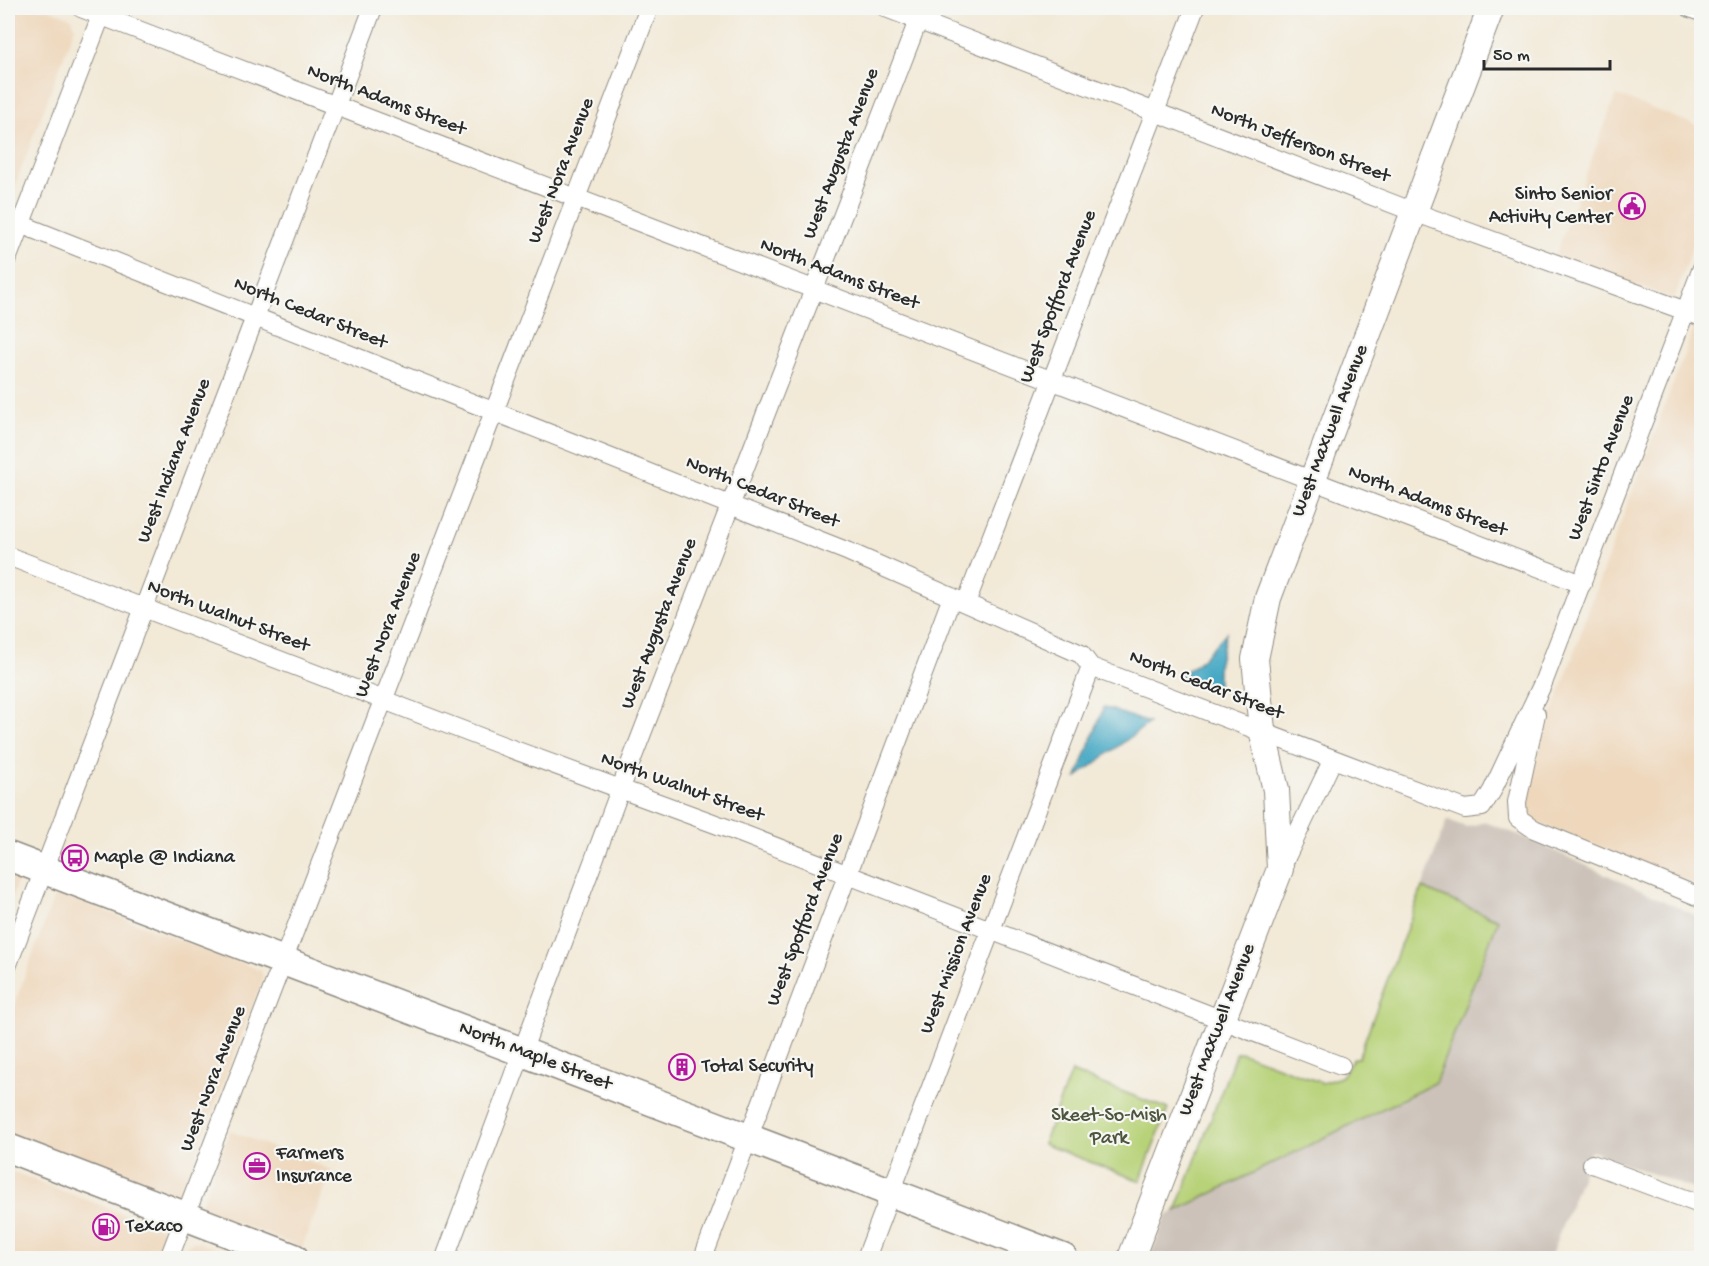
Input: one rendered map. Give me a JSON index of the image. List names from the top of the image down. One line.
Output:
{"streets":{"main road":["North Maple Street"],"street":["North Adams Street","North Jefferson Street","West Augusta Avenue","West Nora Avenue","West Spofford Avenue","North Cedar Street","West Maxwell Avenue","West Indiana Avenue","West Sinto Avenue","North Walnut Street","West Mission Avenue"]},"crossings":[["North Adams Street","West Augusta Avenue"],["North Adams Street","West Nora Avenue"],["North Adams Street","West Spofford Avenue"],["North Adams Street","West Maxwell Avenue"],["North Adams Street","West Indiana Avenue"],["North Adams Street","West Sinto Avenue"],["North Jefferson Street","West Augusta Avenue"],["North Jefferson Street","West Spofford Avenue"],["North Jefferson Street","West Maxwell Avenue"],["North Jefferson Street","West Sinto Avenue"],["West Augusta Avenue","North Cedar Street"],["West Augusta Avenue","North Walnut Street"],["West Augusta Avenue","North Maple Street"],["West Nora Avenue","North Cedar Street"],["West Nora Avenue","North Walnut Street"],["West Nora Avenue","North Maple Street"],["West Spofford Avenue","North Cedar Street"],["West Spofford Avenue","North Walnut Street"],["West Spofford Avenue","North Maple Street"],["North Cedar Street","West Maxwell Avenue"],["North Cedar Street","West Indiana Avenue"],["North Cedar Street","West Sinto Avenue"],["North Cedar Street","West Mission Avenue"],["West Maxwell Avenue","North Walnut Street"],["West Indiana Avenue","North Walnut Street"],["West Indiana Avenue","North Maple Street"],["North Walnut Street","West Mission Avenue"],["West Mission Avenue","North Maple Street"]],"parks":["Skeet-So-Mish Park"],"places":{"public building":["Sinto Senior Activity Center"],"bus stop":["Maple @ Indiana"],"building":["Total Security"],"office":["Farmers Insurance"],"fuel station":["Texaco"]},"scale_bar":"50 m"}
